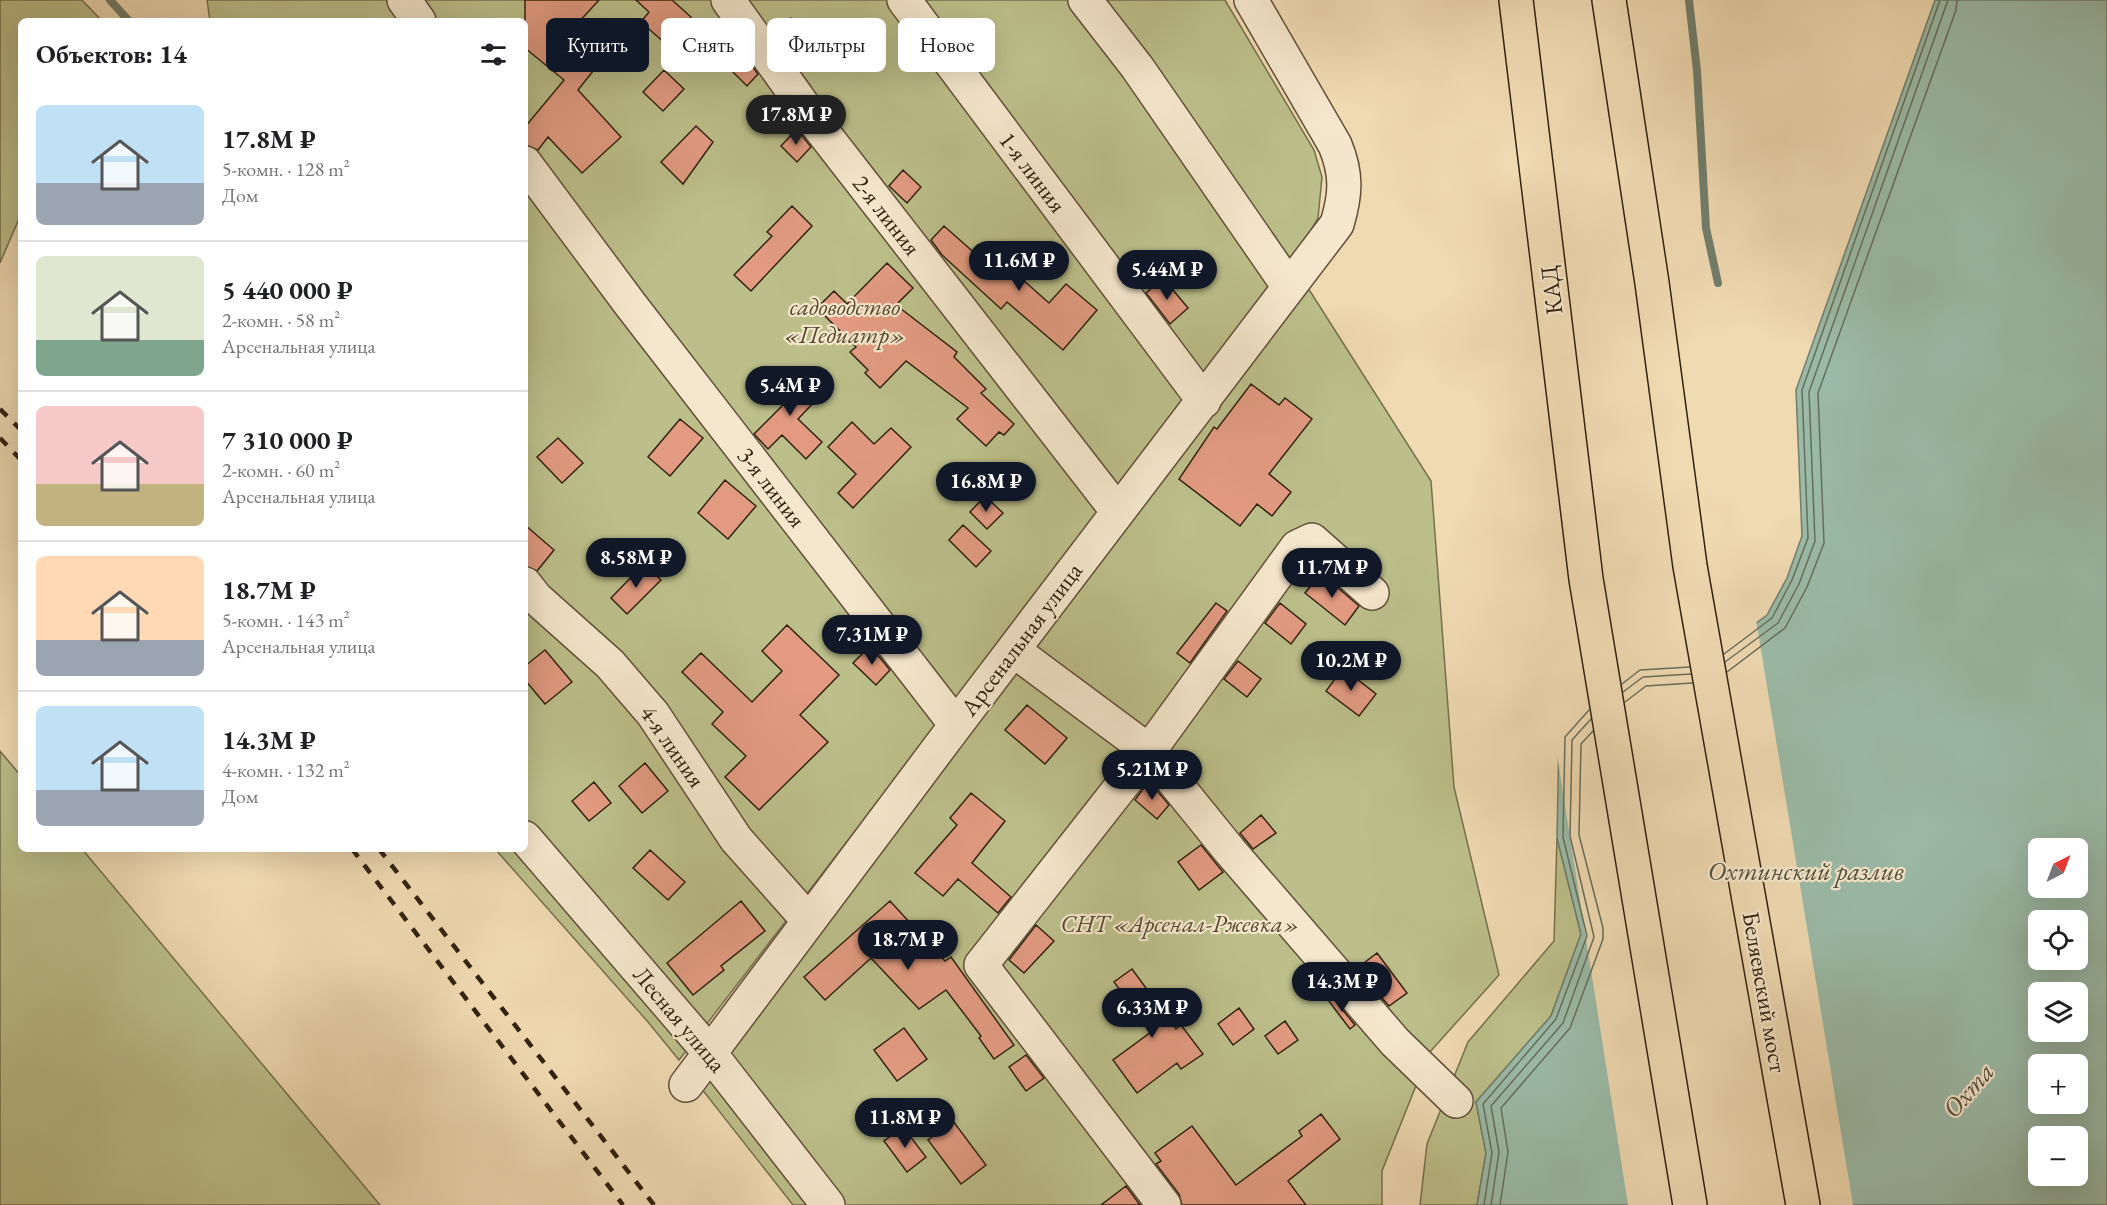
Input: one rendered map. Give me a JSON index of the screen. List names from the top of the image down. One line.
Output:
{"streets":{"highway":["КАД","Беляевский мост"],"street":["1-я линия","2-я линия","3-я линия","Арсенальная улица","4-я линия","Лесная улица"]},"crossings":[["1-я линия","Арсенальная улица"],["2-я линия","Арсенальная улица"],["3-я линия","Арсенальная улица"],["Арсенальная улица","4-я линия"],["Арсенальная улица","Лесная улица"]],"water":["Охтинский разлив","Охта"],"parks":["садоводство «Педиатр»","СНТ «Арсенал-Ржевка»"],"north":"top right","page":{"chip":["Купить","Снять","Фильтры","Новое"],"heading":"Объектов: 14","list":[{"name":"17.8M ₽","note":"5-комн. · 128 m² · Дом"},{"name":"5 440 000 ₽","note":"2-комн. · 58 m² · Арсенальная улица"},{"name":"7 310 000 ₽","note":"2-комн. · 60 m² · Арсенальная улица"},{"name":"18.7M ₽","note":"5-комн. · 143 m² · Арсенальная улица"},{"name":"14.3M ₽","note":"4-комн. · 132 m² · Дом"}],"price":["17.8M ₽","11.6M ₽","5.44M ₽","5.4M ₽","16.8M ₽","8.58M ₽","11.7M ₽","7.31M ₽","10.2M ₽","5.21M ₽","18.7M ₽","14.3M ₽","6.33M ₽","11.8M ₽"],"map_buttons":["+","−"]}}
